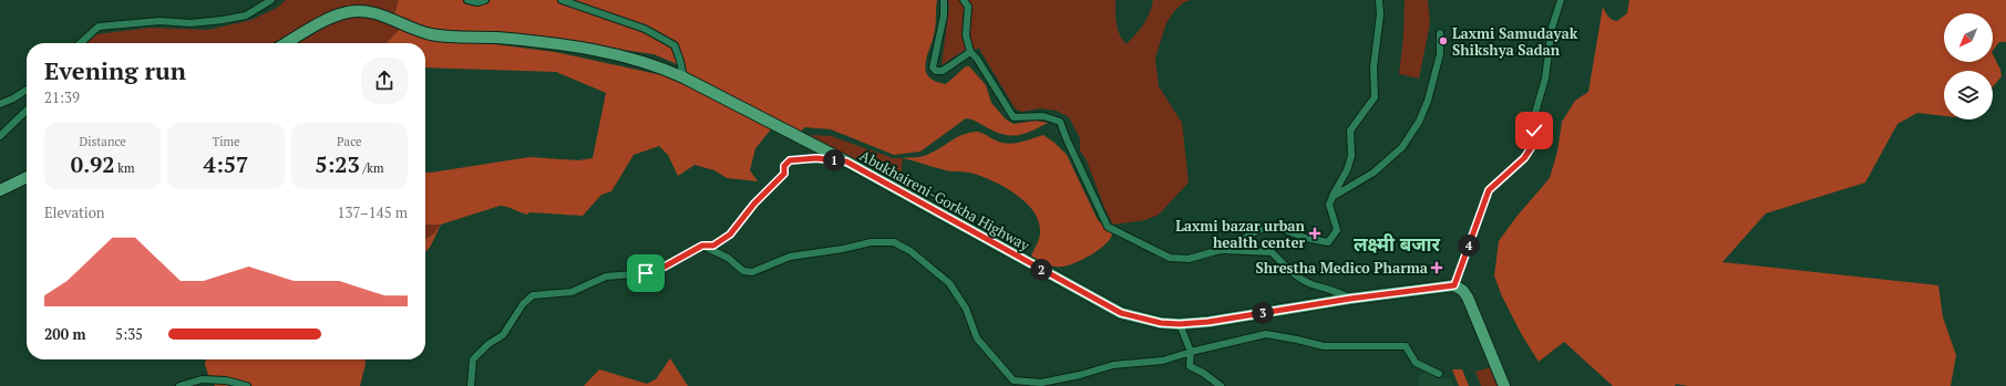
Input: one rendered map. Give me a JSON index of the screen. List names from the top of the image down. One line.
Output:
{"streets":{"main road":["Abukhaireni-Gorkha Highway"]},"districts":["लक्ष्मी बजार"],"places":{"other":["Laxmi Samudayak Shikshya Sadan"],"health":["Laxmi bazar urban health center","Shrestha Medico Pharma"]},"north":"bottom left","page":{"heading":["Evening run","21:39"],"stats":[["Distance","0.92 km"],["Time","4:57"],["Pace","5:23 /km"]],"pins":["1","4","2","3"],"chart":["Elevation","137–145 m"],"list":[{"name":"200 m","note":"5:35"}]}}
